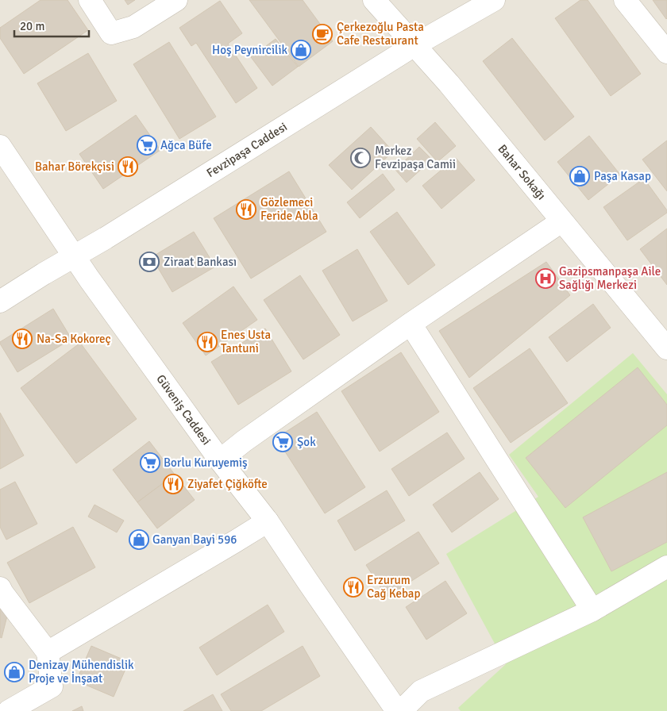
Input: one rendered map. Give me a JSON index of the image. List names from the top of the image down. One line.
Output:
{"streets":{"street":["Fevzipaşa Caddesi","Bahar Sokağı","Güveniş Caddesi"]},"crossings":[["Fevzipaşa Caddesi","Bahar Sokağı"],["Fevzipaşa Caddesi","Güveniş Caddesi"]],"places":{"cafe":["Çerkezoğlu Pasta Cafe Restaurant"],"shop":["Hoş Peynircilik","Paşa Kasap","Ganyan Bayi 596","Denizay Mühendislik Proje ve İnşaat"],"supermarket":["Ağca Büfe","Şok","Borlu Kuruyemiş"],"mosque":["Merkez Fevzipaşa Camii"],"restaurant":["Bahar Börekçisi","Gözlemeci Feride Abla","Na-Sa Kokoreç","Enes Usta Tantuni","Ziyafet Çiğköfte","Erzurum Cağ Kebap"],"bank":["Ziraat Bankası"],"hospital":["Gazipsmanpaşa Aile Sağlığı Merkezi"]},"scale_bar":"20 m"}
